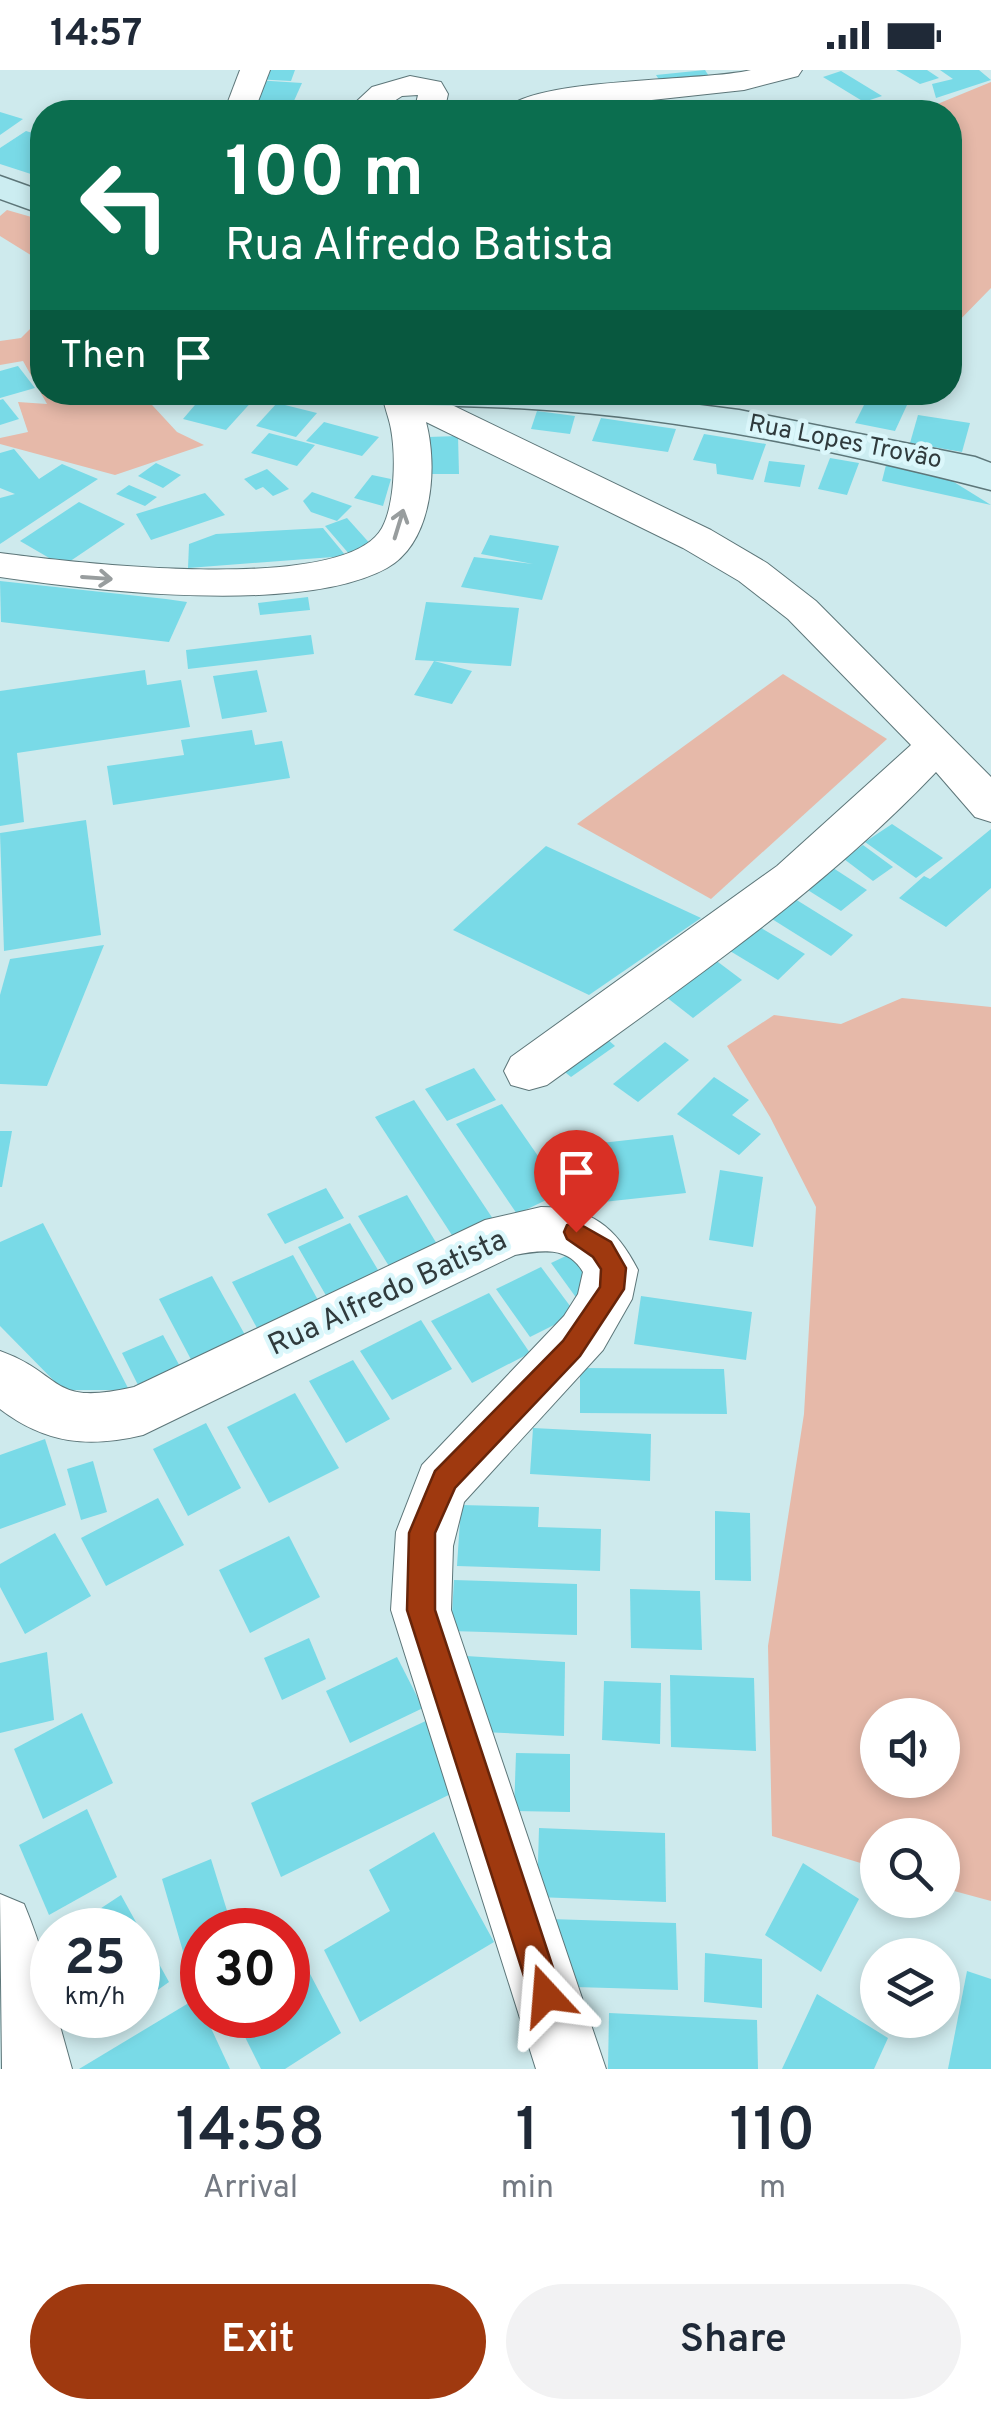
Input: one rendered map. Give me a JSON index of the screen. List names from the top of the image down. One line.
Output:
{"streets":{"main road":["Rua Lopes Trovão"],"street":["Rua Alfredo Batista"]},"page":{"status":"14:57","turn":["100 m","Rua Alfredo Batista"],"then":"Then","speed":"25 km/h","limit":"30","eta":["14:58","Arrival","1","min","110","m"],"buttons":["Exit","Share"]}}
